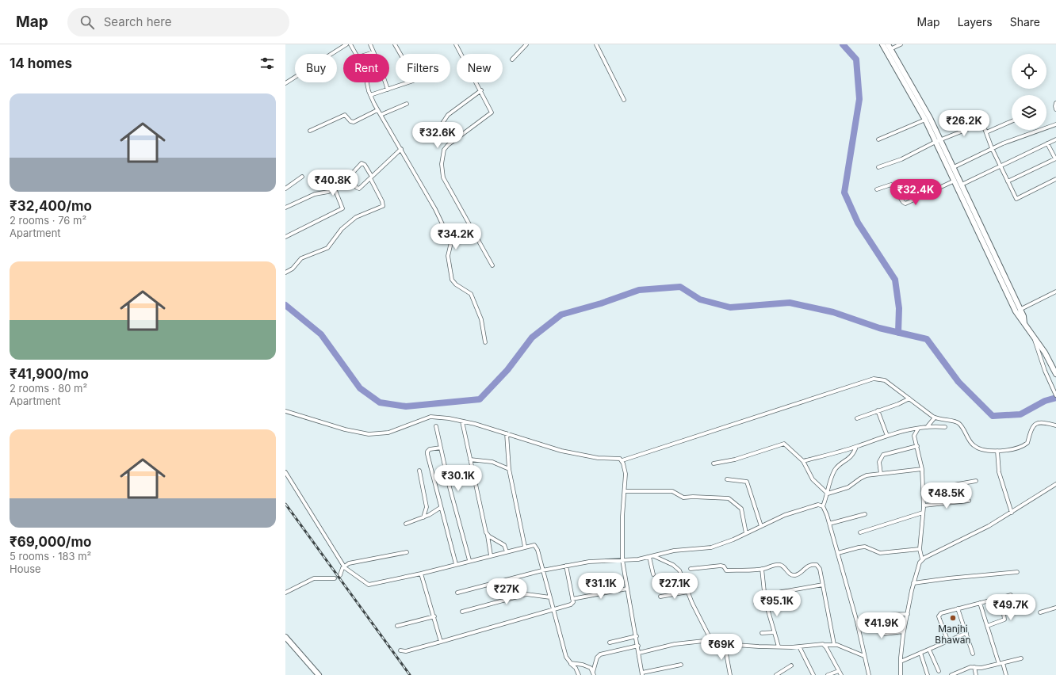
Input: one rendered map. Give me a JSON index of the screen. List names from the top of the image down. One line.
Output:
{"places":["Manjhi Bhawan"],"page":{"header":"Map","search":"Search here","nav":["Map","Layers","Share"],"heading":"14 homes","chip":["Buy","Rent","Filters","New"],"list":[{"name":"₹32,400/mo","note":"2 rooms · 76 m² · Apartment"},{"name":"₹41,900/mo","note":"2 rooms · 80 m² · Apartment"},{"name":"₹69,000/mo","note":"5 rooms · 183 m² · House"}],"price":["₹26.2K","₹32.6K","₹40.8K","₹32.4K","₹34.2K","₹30.1K","₹48.5K","₹31.1K","₹27.1K","₹27K","₹95.1K","₹49.7K","₹41.9K","₹69K"]}}
